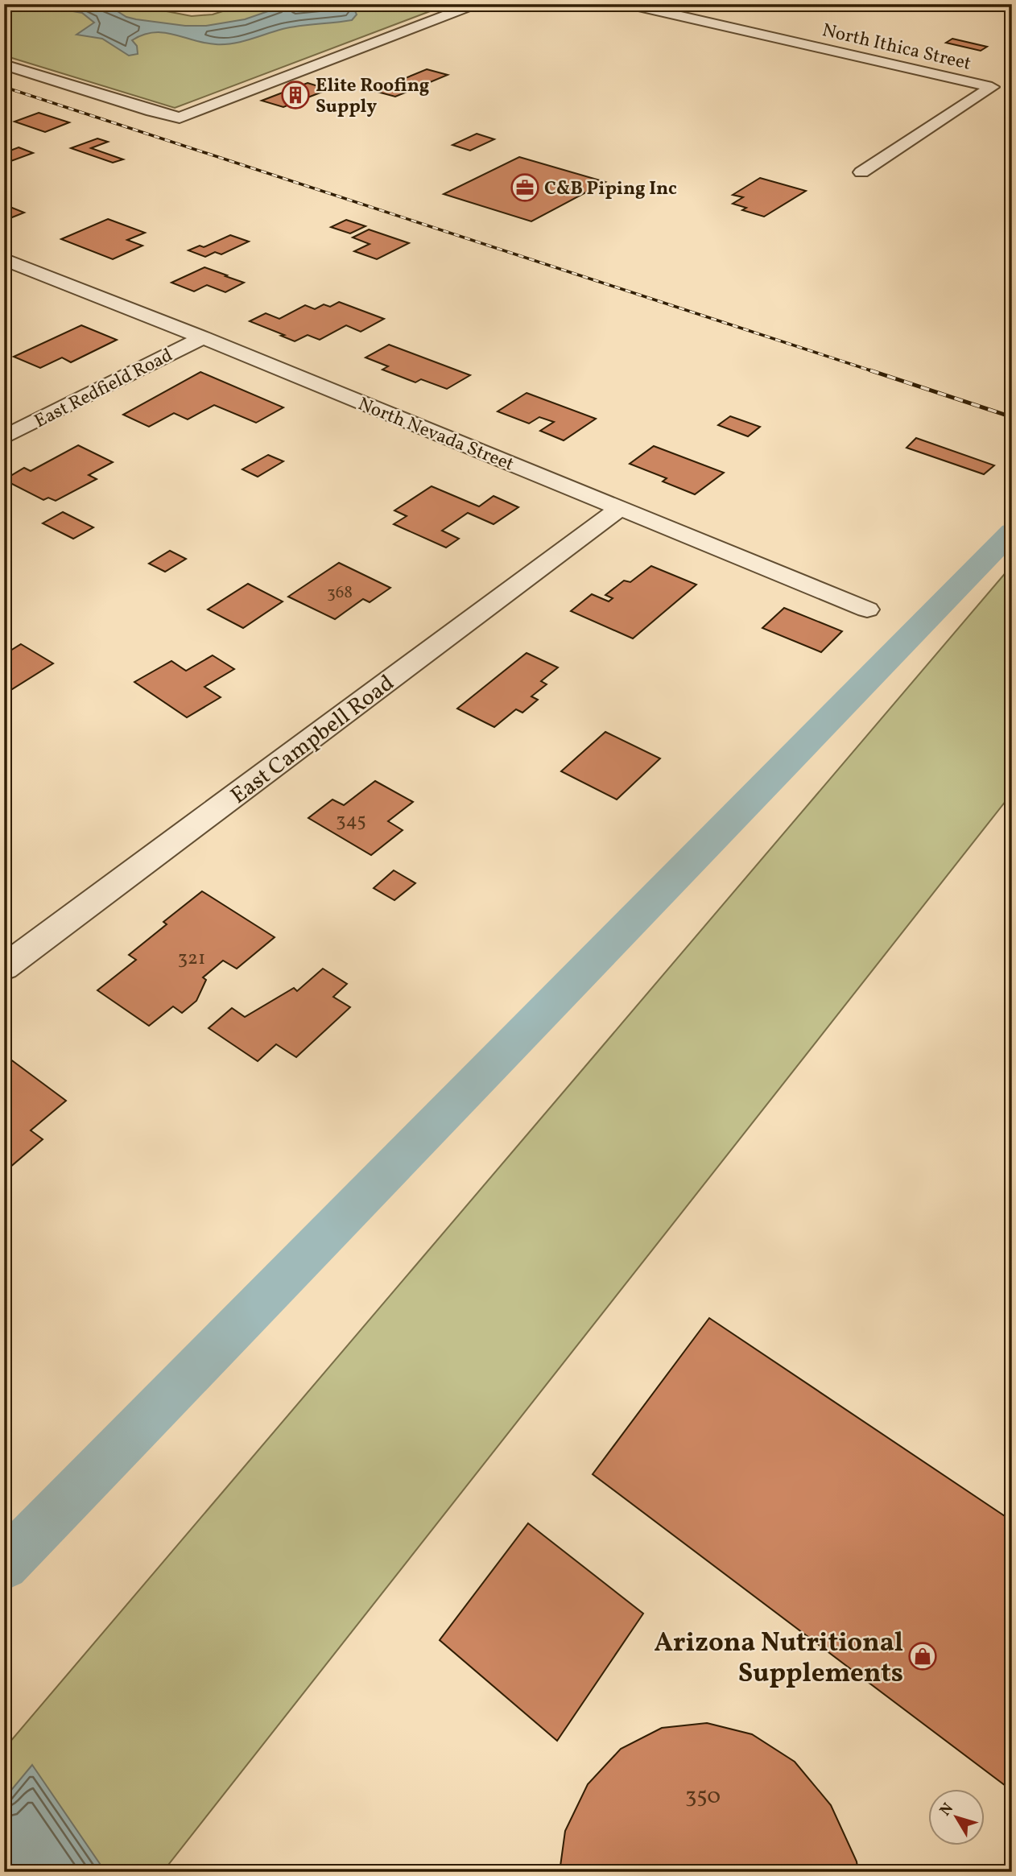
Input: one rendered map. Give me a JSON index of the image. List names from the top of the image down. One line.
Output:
{"streets":{"street":["North Ithica Street","East Redfield Road","North Nevada Street","East Campbell Road"]},"crossings":[["East Redfield Road","North Nevada Street"],["North Nevada Street","East Campbell Road"]],"places":{"building":["Elite Roofing Supply"],"office":["C&B Piping Inc"],"shop":["Arizona Nutritional Supplements"]},"house_numbers":["368","345","321","350"],"north":"top left"}
